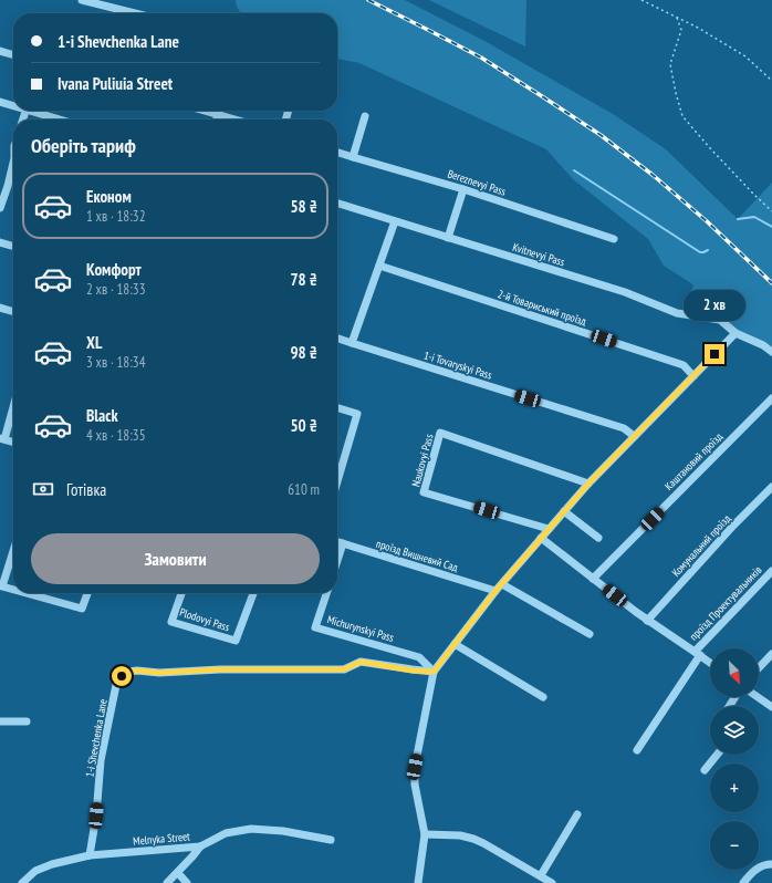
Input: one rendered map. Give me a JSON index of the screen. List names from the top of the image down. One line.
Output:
{"streets":{"street":["Bereznevyi Pass","Kvitnevyi Pass","2-й Товариський проїзд","1-i Tovaryskyi Pass","Naukovyi Pass","Каштановий проїзд","Комунальний проїзд","проїзд Вишневий Сад","проїзд Проектувальників","Plodovyi Pass","Michurynskyi Pass","1-i Shevchenka Lane","Melnyka Street"]},"crossings":[["Michurynskyi Pass","1-i Shevchenka Lane"],["1-i Shevchenka Lane","Melnyka Street"]],"north":"bottom right","page":{"banner":["1-i Shevchenka Lane","Ivana Puliuia Street"],"heading":"Оберіть тариф","list":[{"name":"Економ","note":"1 хв · 18:32","value":"58 ₴"},{"name":"Комфорт","note":"2 хв · 18:33","value":"78 ₴"},{"name":"XL","note":"3 хв · 18:34","value":"98 ₴"},{"name":"Black","note":"4 хв · 18:35","value":"50 ₴"}],"bubble":"2 хв","pay":["Готівка","610 m"],"buttons":"Замовити","map_buttons":["+","−"]}}
